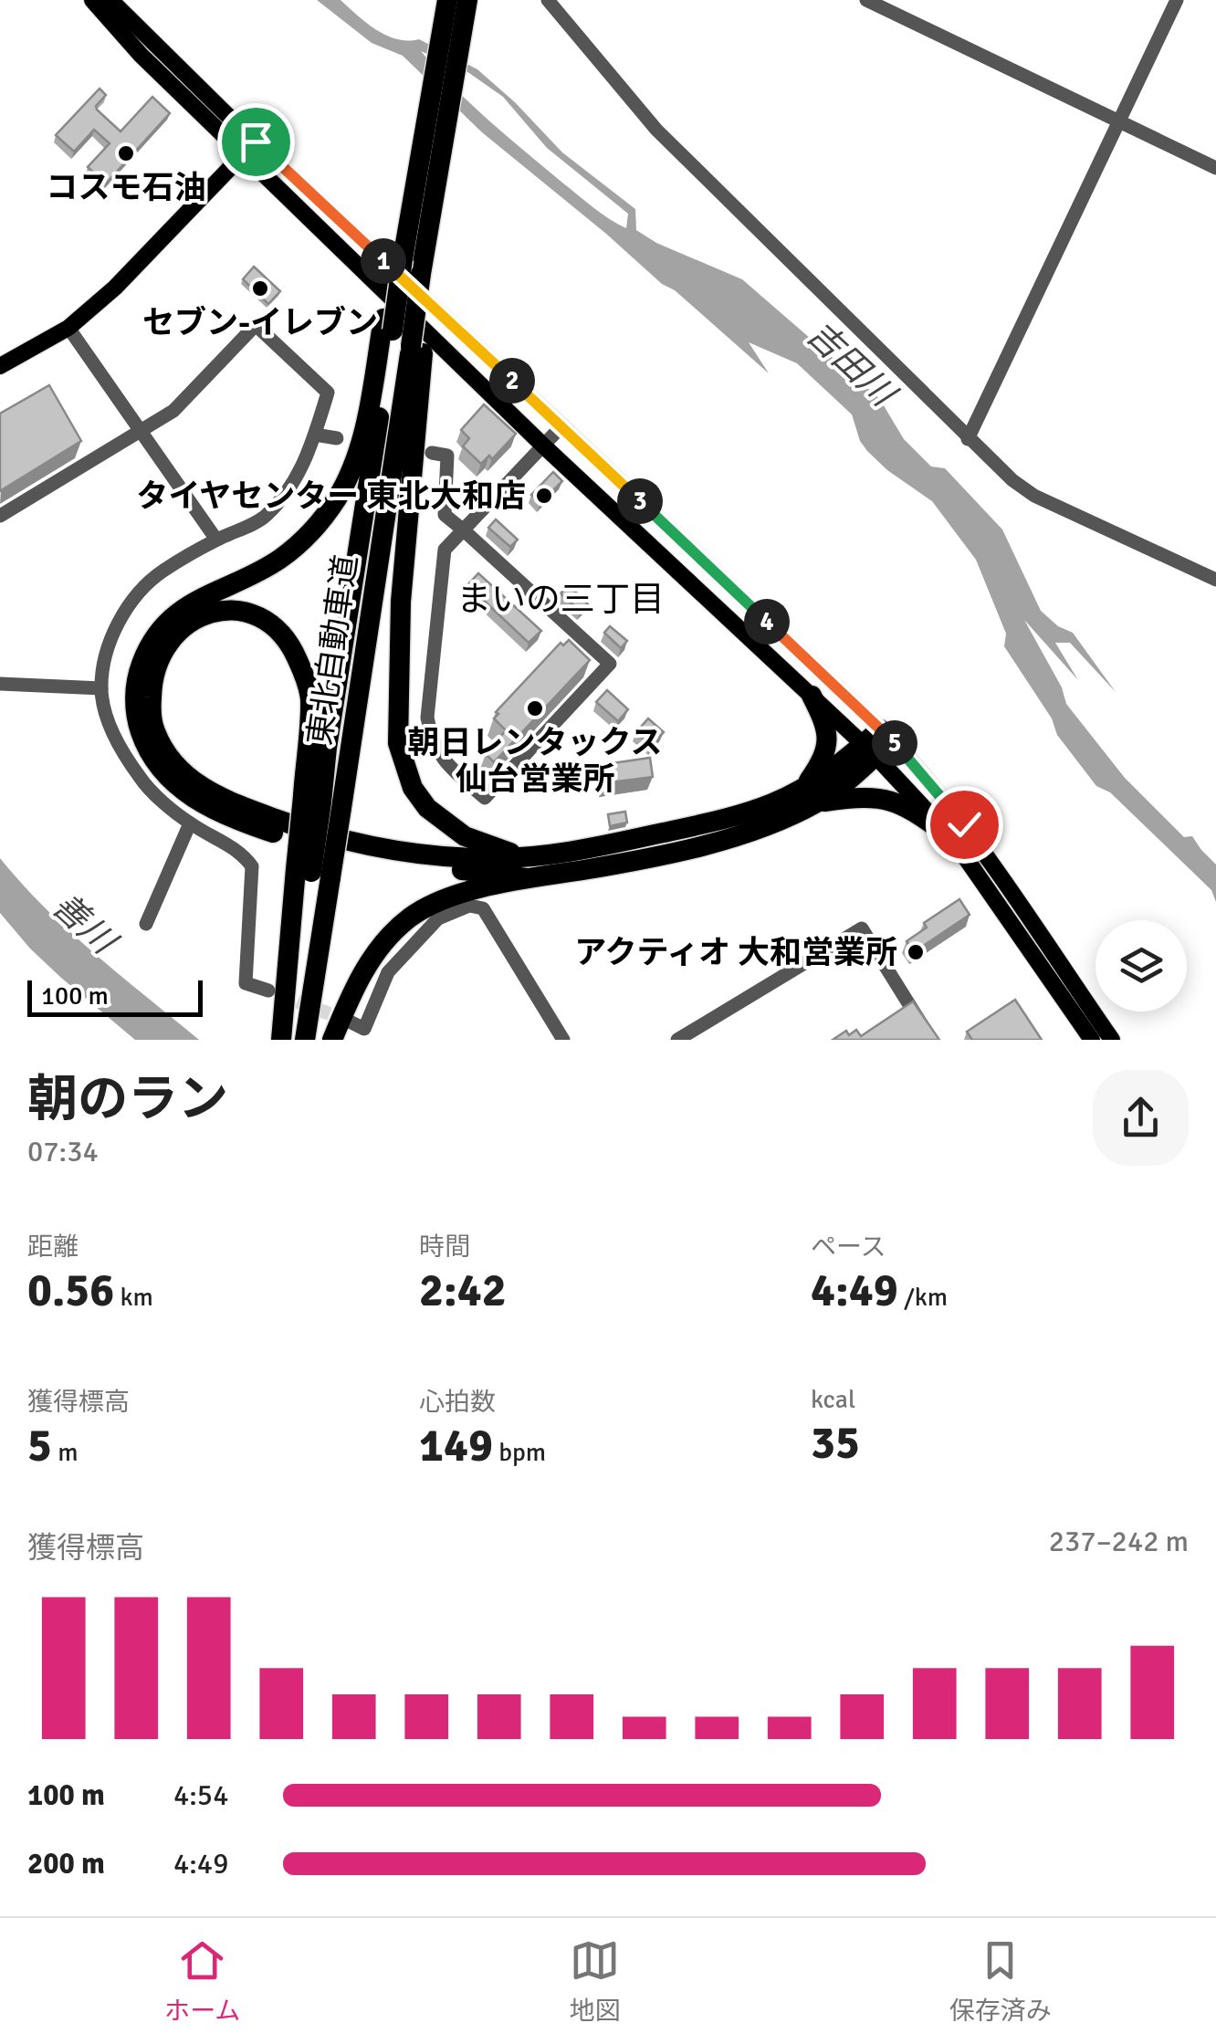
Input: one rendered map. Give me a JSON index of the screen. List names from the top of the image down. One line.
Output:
{"streets":{"highway":["東北自動車道"]},"districts":["まいの三丁目"],"water":["吉田川","善川"],"places":["コスモ石油","セブン-イレブン","タイヤセンター 東北大和店","朝日レンタックス 仙台営業所","アクティオ 大和営業所"],"scale_bar":"100 m","page":{"pins":["1","2","3","4","5"],"scale":"100 m","heading":["朝のラン","07:34"],"stats":[["距離","0.56 km"],["時間","2:42"],["ペース","4:49 /km"],["獲得標高","5 m"],["心拍数","149 bpm"],["kcal","35"]],"chart":["獲得標高","237–242 m"],"list":[{"name":"100 m","note":"4:54"},{"name":"200 m","note":"4:49"}],"tabs":["ホーム","地図","保存済み"]}}
